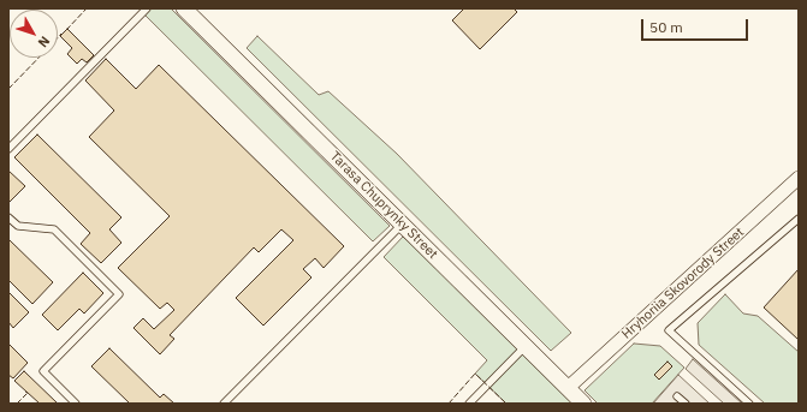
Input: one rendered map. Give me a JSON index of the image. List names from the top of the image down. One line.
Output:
{"streets":{"street":["Tarasa Chuprynky Street","Hryhoriia Skovorody Street"]},"crossings":[["Tarasa Chuprynky Street","Hryhoriia Skovorody Street"]],"scale_bar":"50 m","north":"bottom right"}
